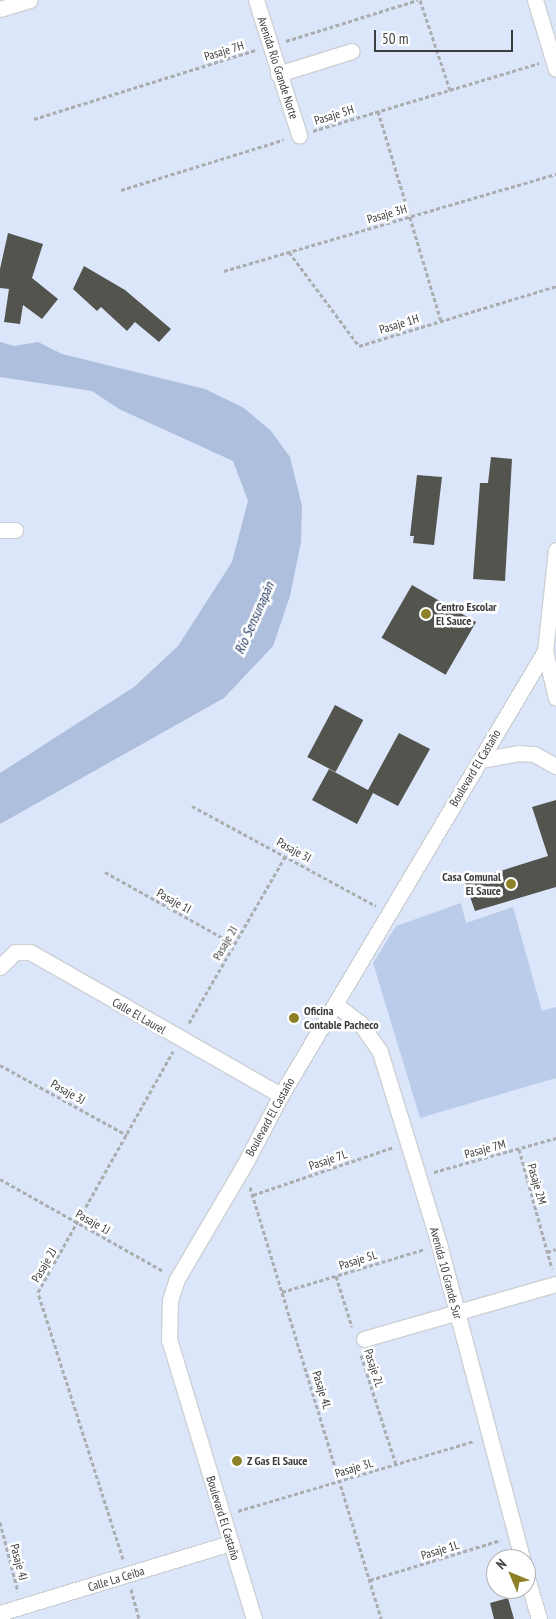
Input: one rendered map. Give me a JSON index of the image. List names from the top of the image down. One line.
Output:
{"streets":{"street":["Avenida Río Grande Norte","Boulevard El Castaño","Calle El Laurel","Avenida 10 Grande Sur","Calle La Ceiba"],"path":["Pasaje 7H","Pasaje 5H","Pasaje 3H","Pasaje 1H","Pasaje 3I","Pasaje 1I","Pasaje 2I","Pasaje 3J","Pasaje 7M","Pasaje 7L","Pasaje 2M","Pasaje 1J","Pasaje 5L","Pasaje 2J","Pasaje 2L","Pasaje 4L","Pasaje 3L","Pasaje 1L","Pasaje 4J"]},"crossings":[["Pasaje 7H","Avenida Río Grande Norte"],["Avenida Río Grande Norte","Pasaje 5H"],["Pasaje 3H","Pasaje 1H"],["Boulevard El Castaño","Pasaje 3I"],["Boulevard El Castaño","Calle El Laurel"],["Boulevard El Castaño","Pasaje 1J"],["Boulevard El Castaño","Avenida 10 Grande Sur"],["Boulevard El Castaño","Pasaje 4L"],["Boulevard El Castaño","Pasaje 3L"],["Boulevard El Castaño","Calle La Ceiba"],["Pasaje 3I","Pasaje 2I"],["Pasaje 1I","Pasaje 2I"],["Pasaje 2I","Calle El Laurel"],["Pasaje 2I","Pasaje 2J"],["Calle El Laurel","Pasaje 2J"],["Pasaje 3J","Pasaje 2J"],["Pasaje 7M","Pasaje 2M"],["Pasaje 7M","Avenida 10 Grande Sur"],["Pasaje 7L","Avenida 10 Grande Sur"],["Pasaje 7L","Pasaje 4L"],["Pasaje 1J","Pasaje 2J"],["Pasaje 5L","Avenida 10 Grande Sur"],["Pasaje 5L","Pasaje 2L"],["Pasaje 5L","Pasaje 4L"],["Pasaje 2J","Calle La Ceiba"],["Avenida 10 Grande Sur","Pasaje 3L"],["Avenida 10 Grande Sur","Pasaje 1L"],["Pasaje 2L","Pasaje 3L"],["Pasaje 4L","Pasaje 3L"],["Pasaje 4L","Pasaje 1L"],["Pasaje 4J","Calle La Ceiba"]],"water":["Río Sensunapán"],"places":["Centro Escolar El Sauce","Casa Comunal El Sauce","Oficina Contable Pacheco","Z Gas El Sauce"],"scale_bar":"50 m","north":"top left"}
